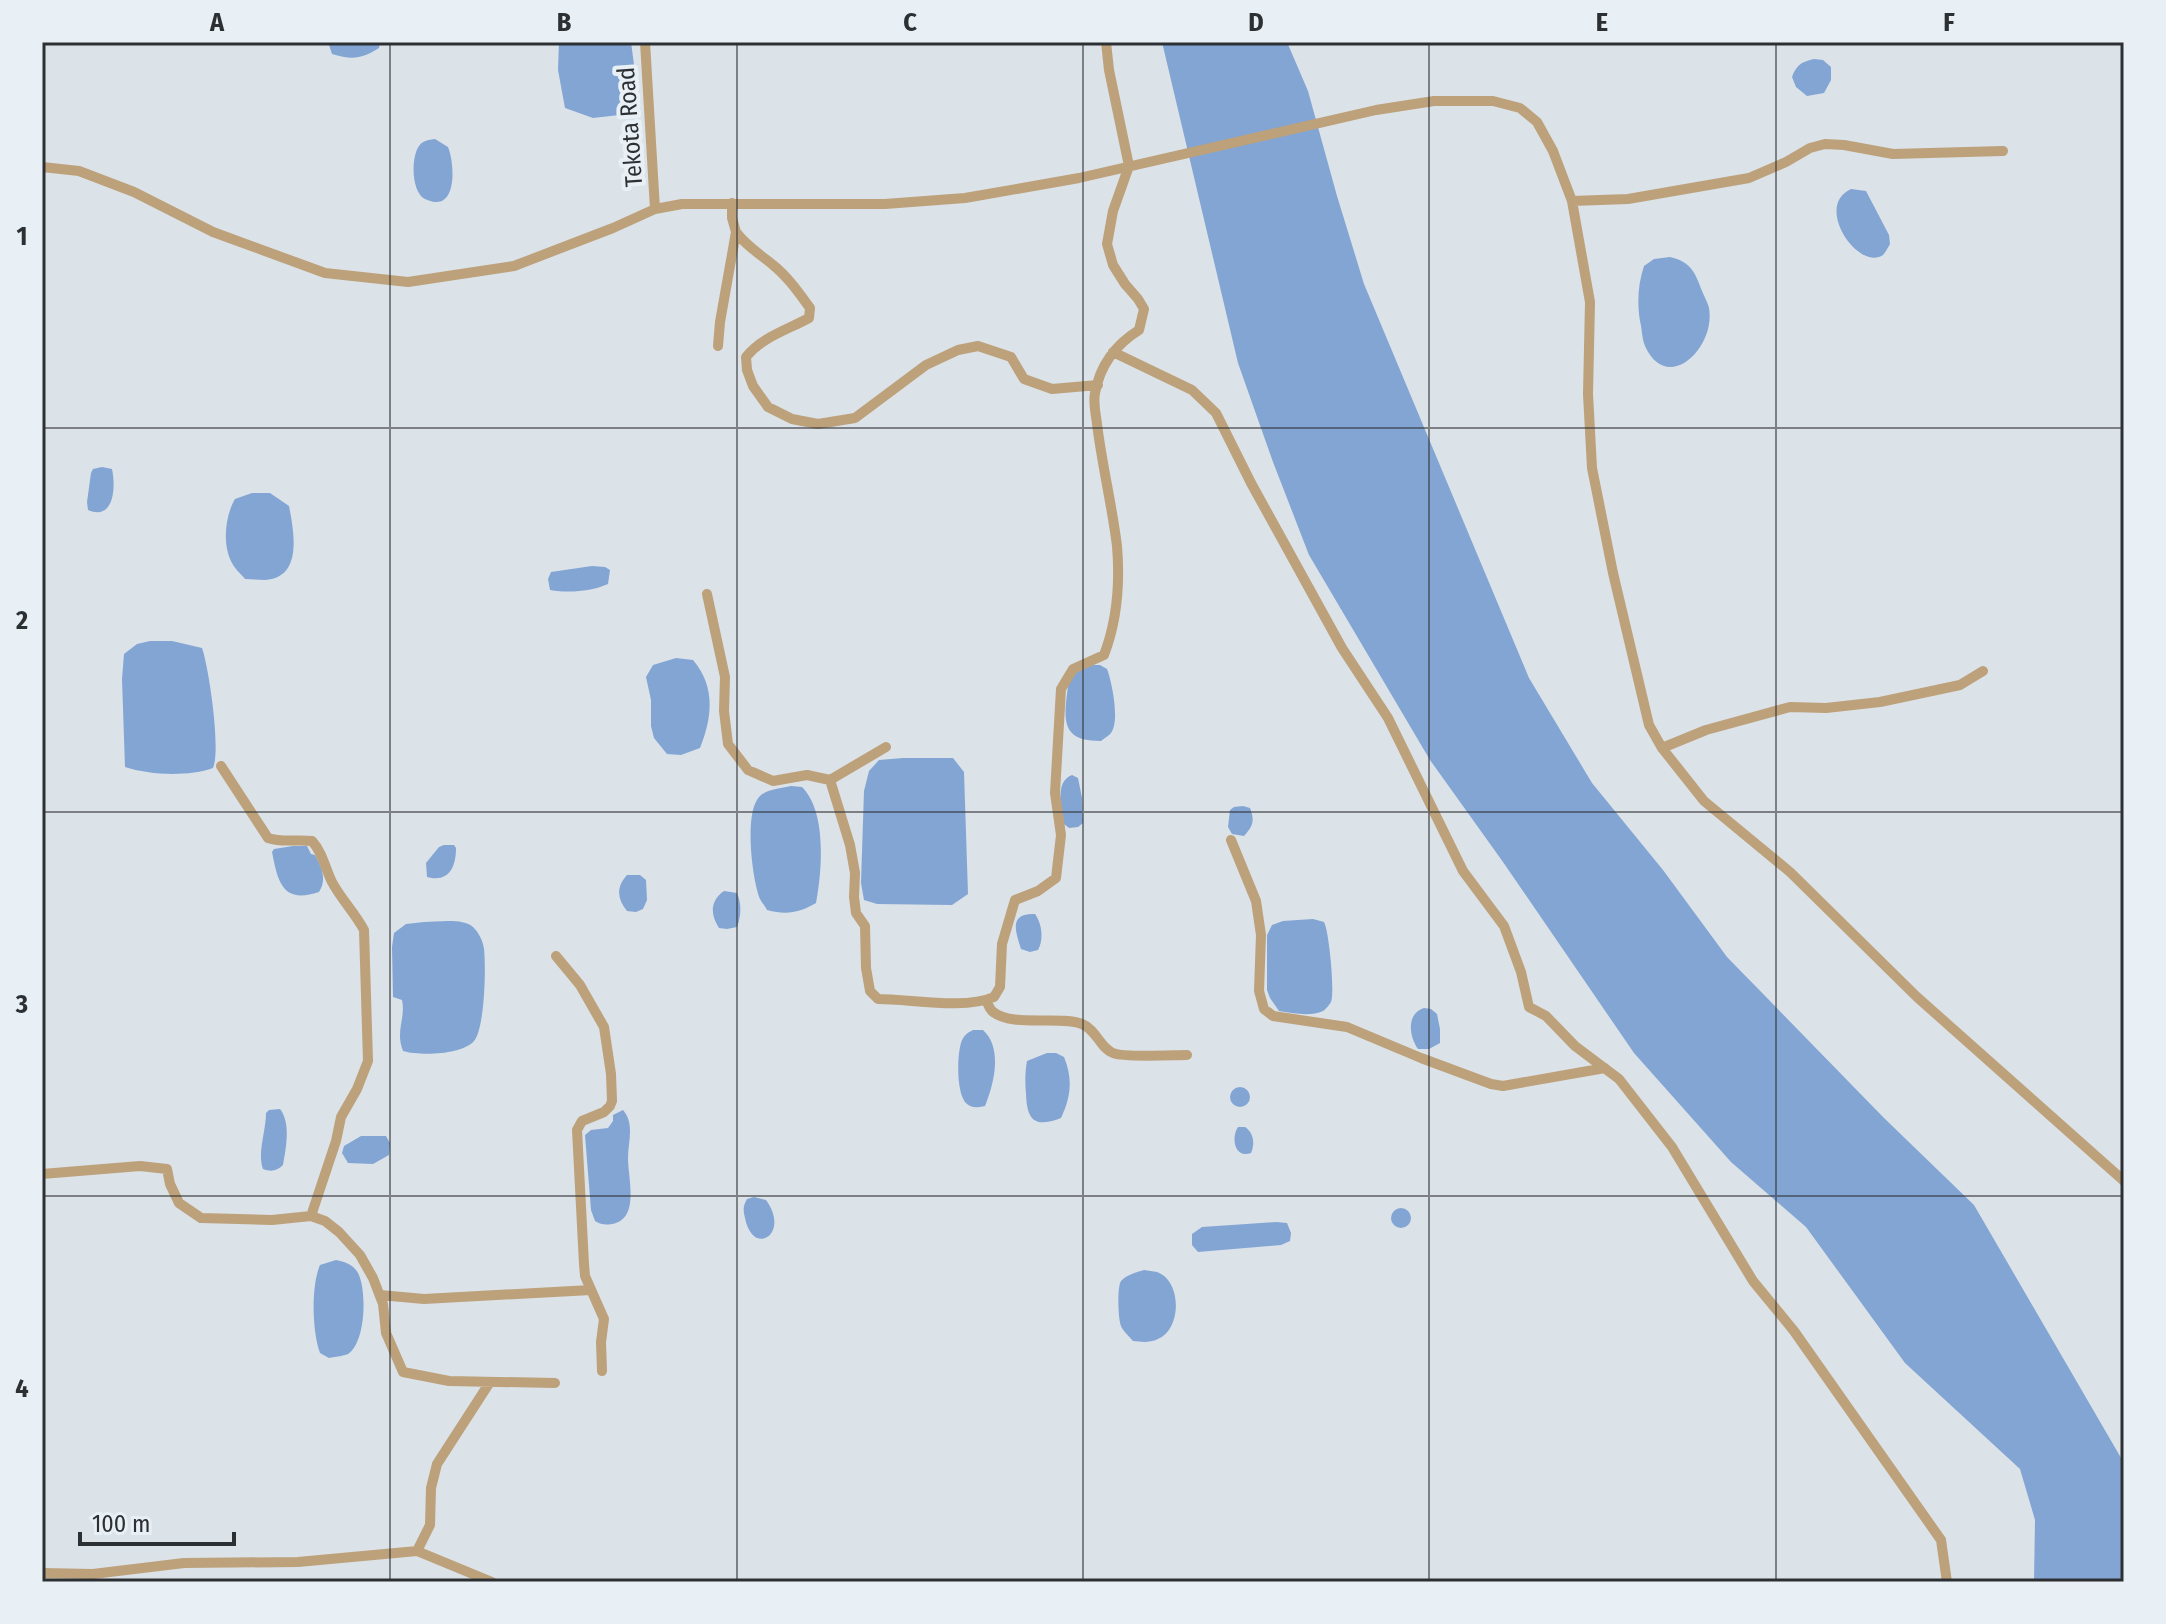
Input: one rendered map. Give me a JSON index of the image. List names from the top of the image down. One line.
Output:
{"streets":{"street":["Tekota Road"]},"scale_bar":"100 m","grid":{"columns":["A","B","C","D","E","F"],"rows":["1","2","3","4"]}}
